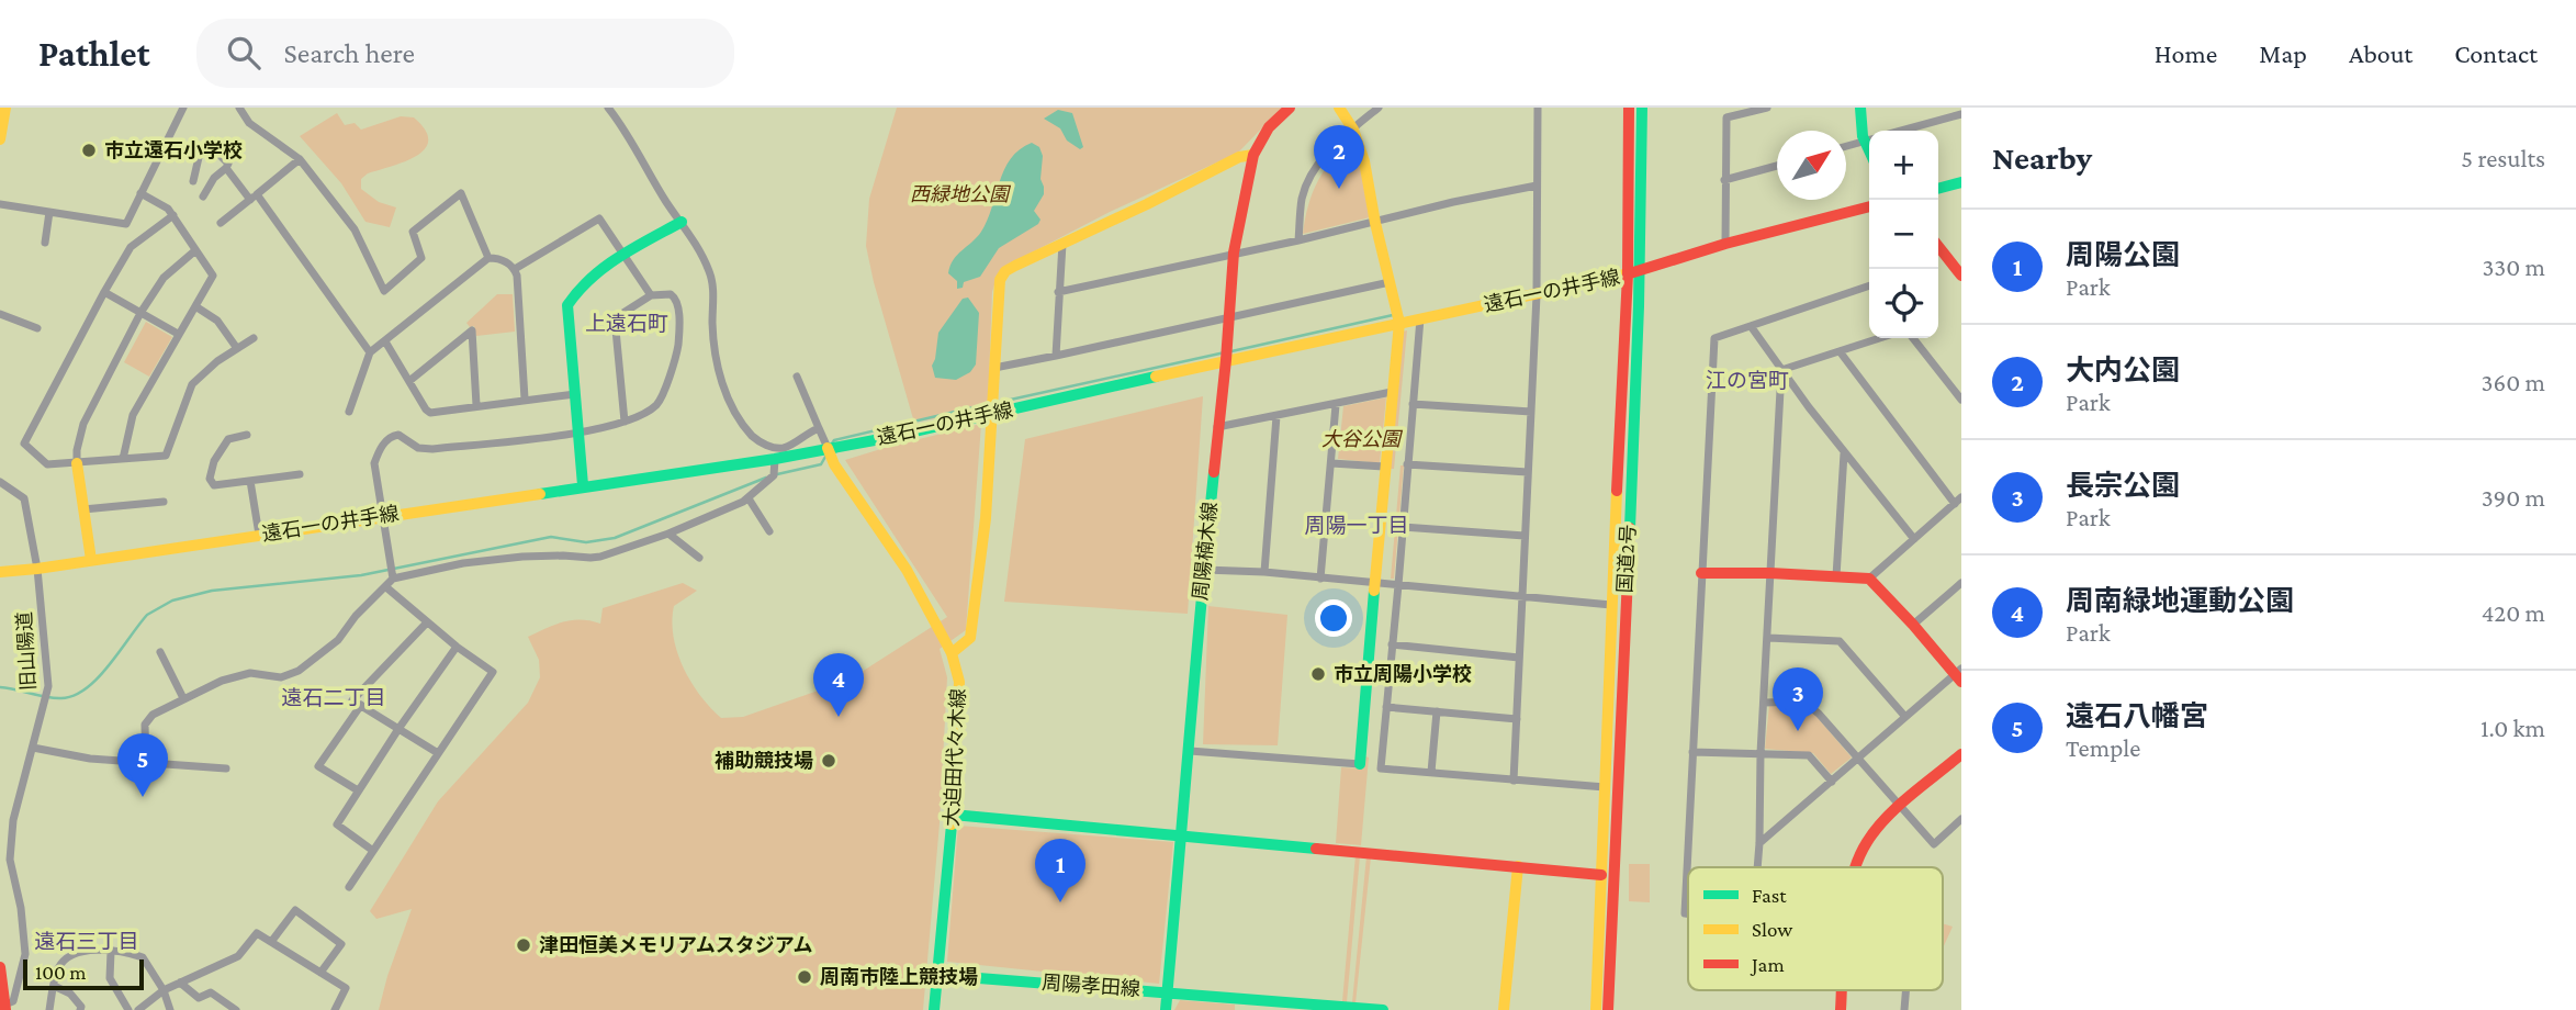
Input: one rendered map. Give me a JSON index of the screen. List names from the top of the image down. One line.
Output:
{"streets":{"main road":["遠石一の井手線","周陽楠木線","国道2号","大迫田代々木線","周陽孝田線"],"street":["旧山陽道"]},"crossings":[["遠石一の井手線","周陽楠木線"],["遠石一の井手線","国道2号"],["遠石一の井手線","旧山陽道"],["遠石一の井手線","大迫田代々木線"],["周陽楠木線","周陽孝田線"],["大迫田代々木線","周陽孝田線"]],"districts":["上遠石町","江の宮町","周陽一丁目","遠石二丁目","遠石三丁目"],"parks":["西緑地公園","大谷公園"],"places":["市立遠石小学校","市立周陽小学校","補助競技場","津田恒美メモリアムスタジアム","周南市陸上競技場"],"legend":["Fast","Slow","Jam"],"scale_bar":"100 m","north":"top right","page":{"header":"Pathlet","search":"Search here","nav":["Home","Map","About","Contact"],"heading":["Nearby","5 results"],"pins":["2","4","3","5","1"],"map_buttons":["+","−"],"list":[{"mark":"1","name":"周陽公園","note":"Park","value":"330 m"},{"mark":"2","name":"大内公園","note":"Park","value":"360 m"},{"mark":"3","name":"長宗公園","note":"Park","value":"390 m"},{"mark":"4","name":"周南緑地運動公園","note":"Park","value":"420 m"},{"mark":"5","name":"遠石八幡宮","note":"Temple","value":"1.0 km"}],"scale":"100 m"}}
